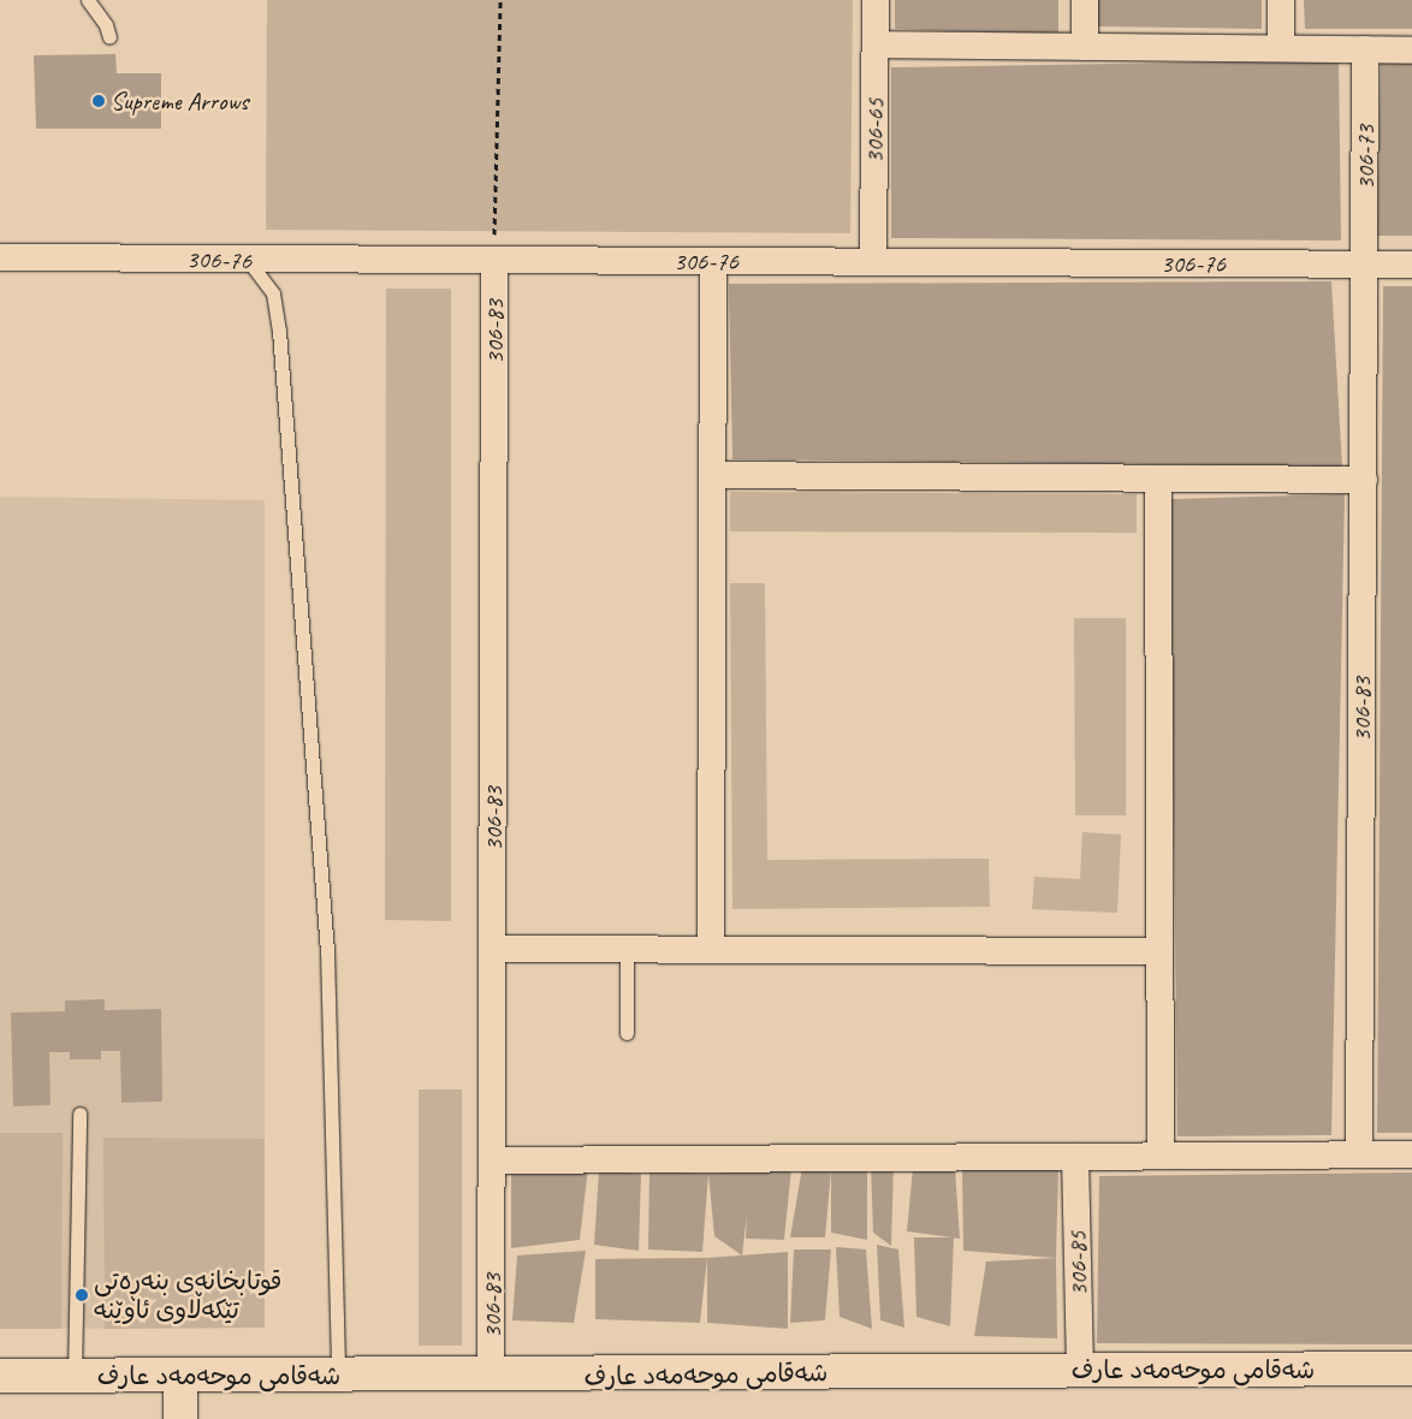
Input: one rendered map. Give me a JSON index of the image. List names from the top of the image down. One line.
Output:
{"streets":{"street":["306-65","306-73","306-76","306-83","306-85","شەقامی موحەمەد عارف"]},"crossings":[["306-65","306-76"],["306-73","306-76"],["306-73","306-83"],["306-76","306-83"],["306-83","شەقامی موحەمەد عارف"],["306-85","شەقامی موحەمەد عارف"]],"places":["Supreme Arrows","قوتابخانەی بنەڕەتی تێکەڵاوی ئاوێنە"]}
